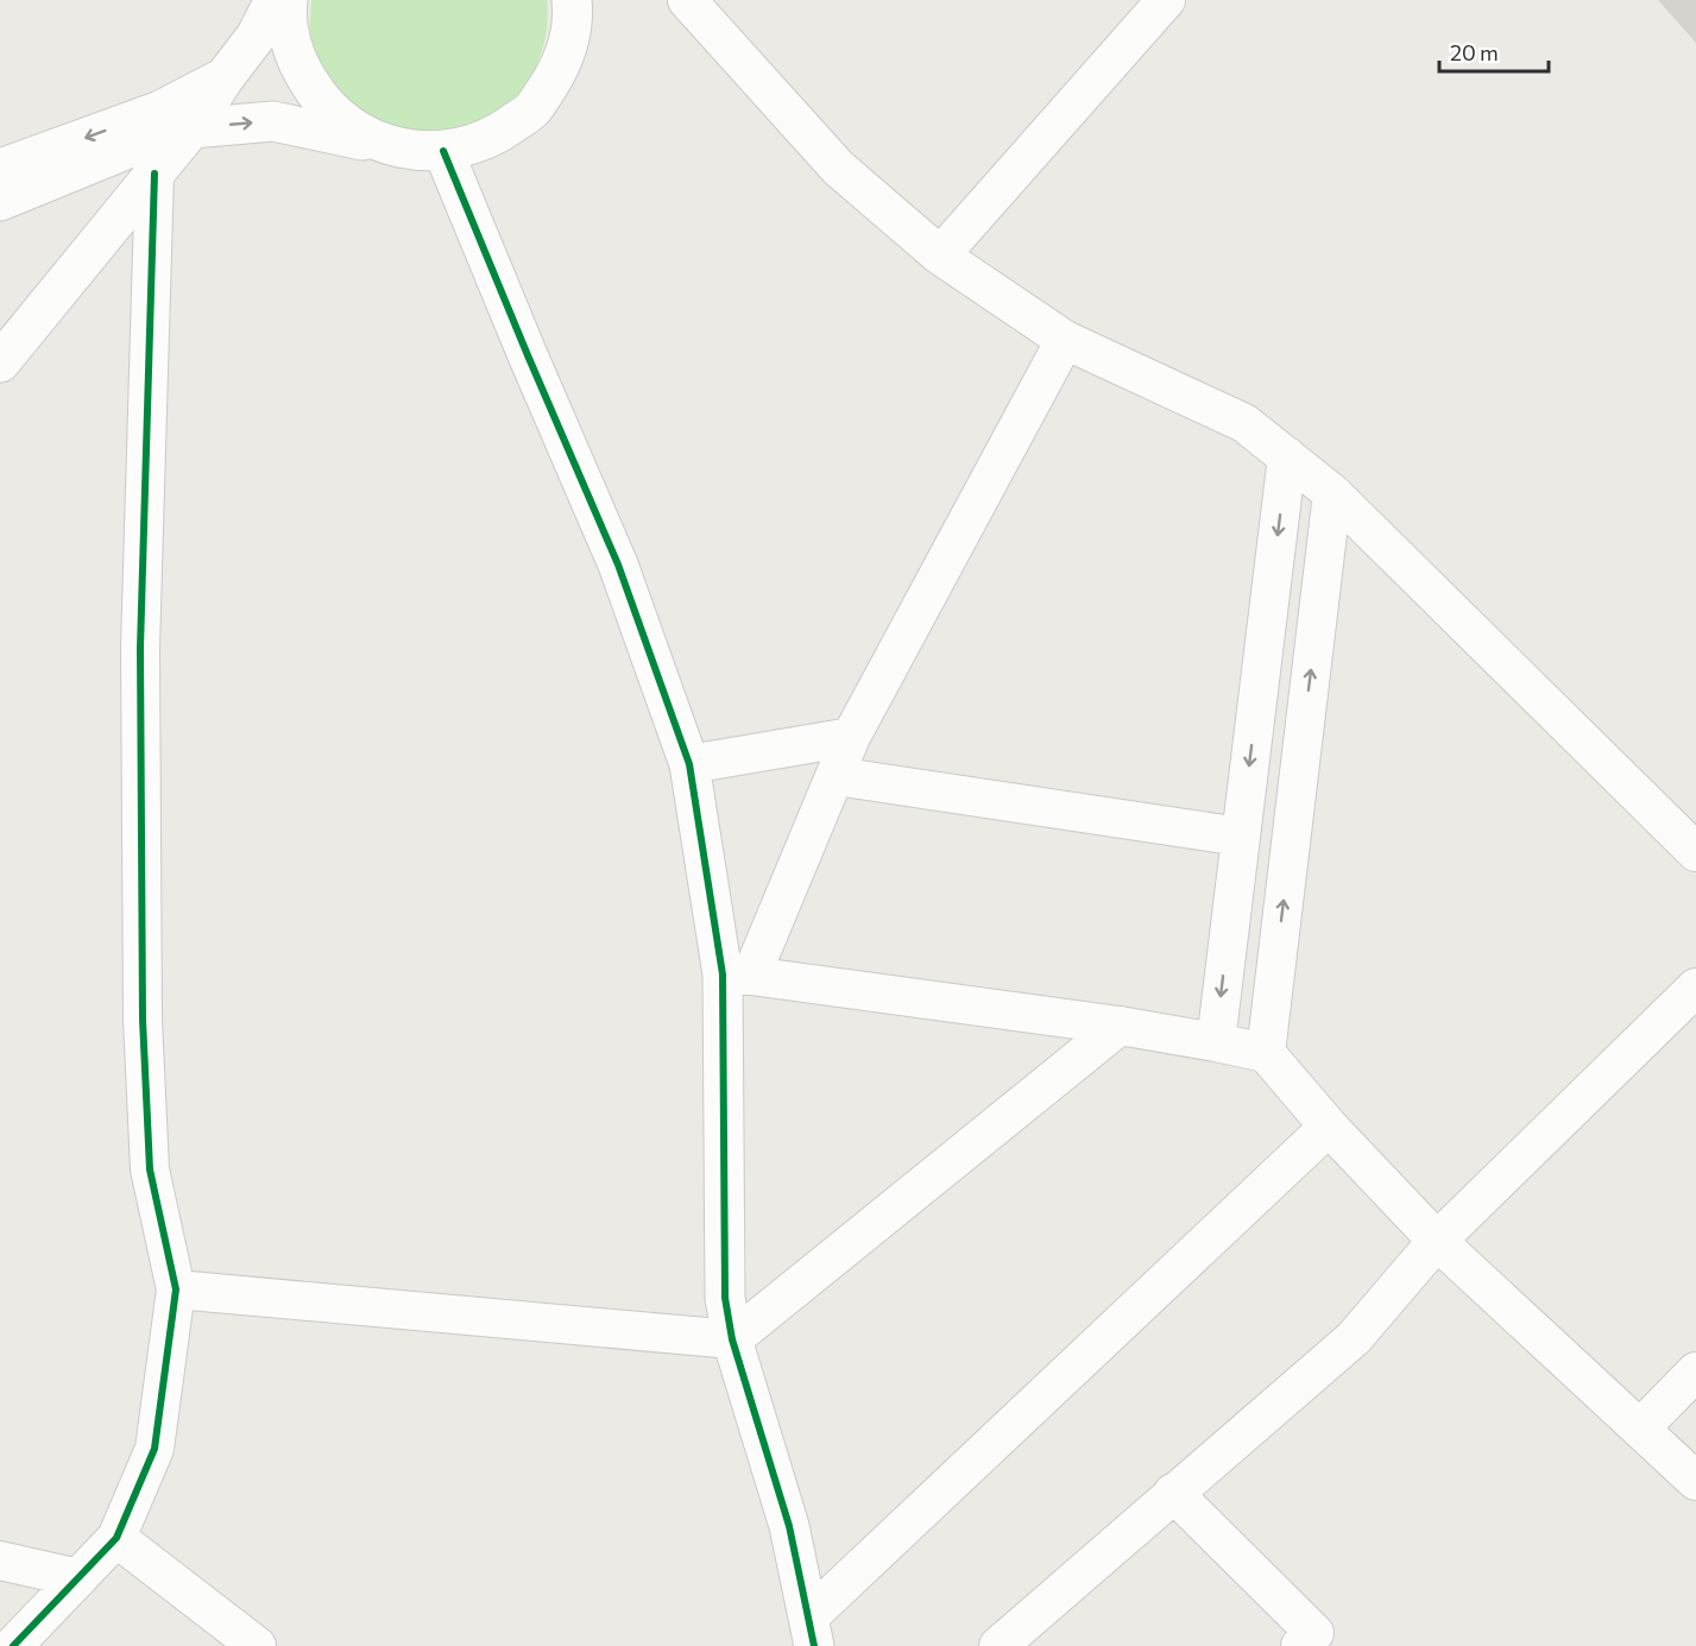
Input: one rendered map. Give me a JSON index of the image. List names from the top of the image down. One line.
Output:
{"scale_bar":"20 m"}
